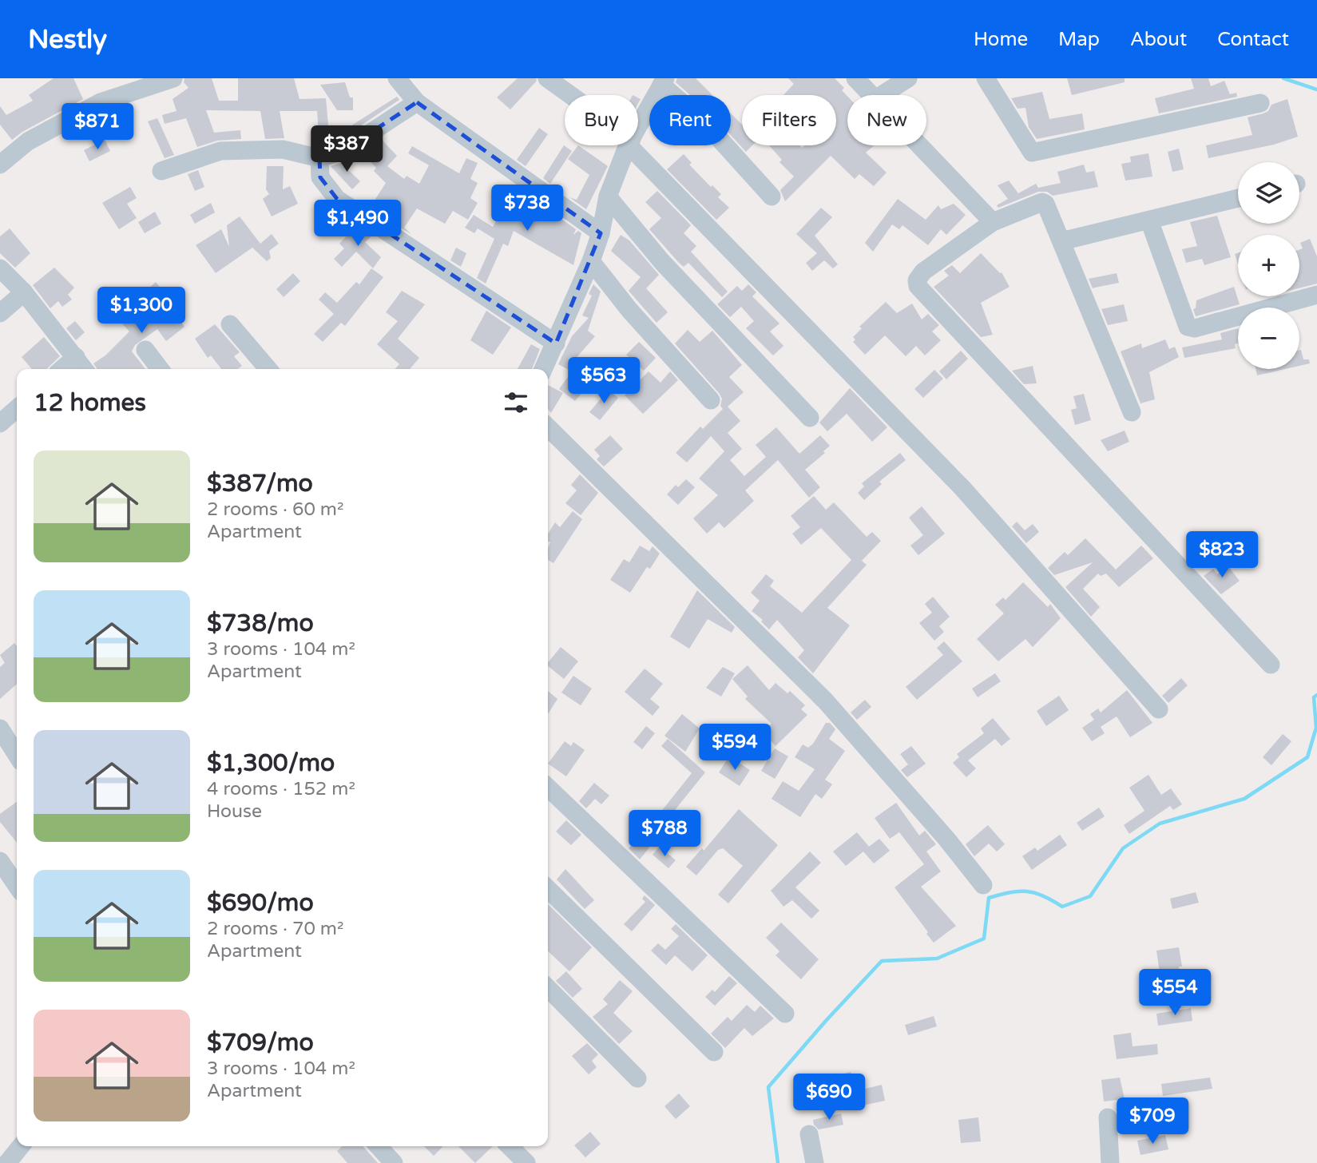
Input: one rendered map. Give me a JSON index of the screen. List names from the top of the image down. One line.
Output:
{"page":{"header":"Nestly","nav":["Home","Map","About","Contact"],"chip":["Buy","Rent","Filters","New"],"price":["$871","$387","$738","$1,490","$1,300","$563","$823","$594","$788","$554","$690","$709"],"map_buttons":["+","−"],"heading":"12 homes","list":[{"name":"$387/mo","note":"2 rooms · 60 m² · Apartment"},{"name":"$738/mo","note":"3 rooms · 104 m² · Apartment"},{"name":"$1,300/mo","note":"4 rooms · 152 m² · House"},{"name":"$690/mo","note":"2 rooms · 70 m² · Apartment"},{"name":"$709/mo","note":"3 rooms · 104 m² · Apartment"}]}}
